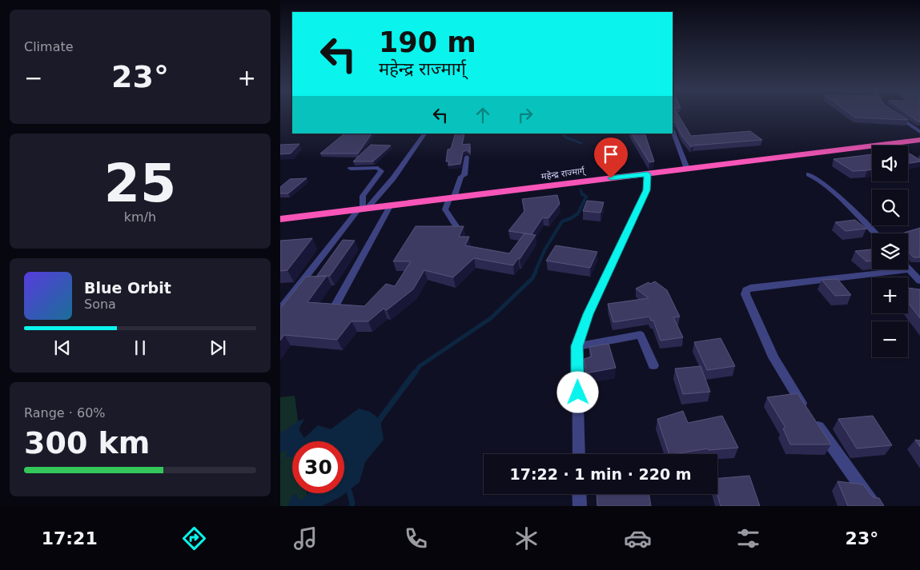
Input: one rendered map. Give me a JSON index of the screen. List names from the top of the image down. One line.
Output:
{"streets":{"highway":["महेन्द्र राज्मार्ग्"]},"page":{"tile":["Climate",["25","km/h"],["Range · 60%","300 km"]],"turn":["190 m","महेन्द्र राज्मार्ग्"],"heat":["−","23°","+"],"map_buttons":["+","−"],"song":["Blue Orbit","Sona"],"limit":"30","trip":"17:22 · 1 min · 220 m","tabs":["17:21","23°"]}}
